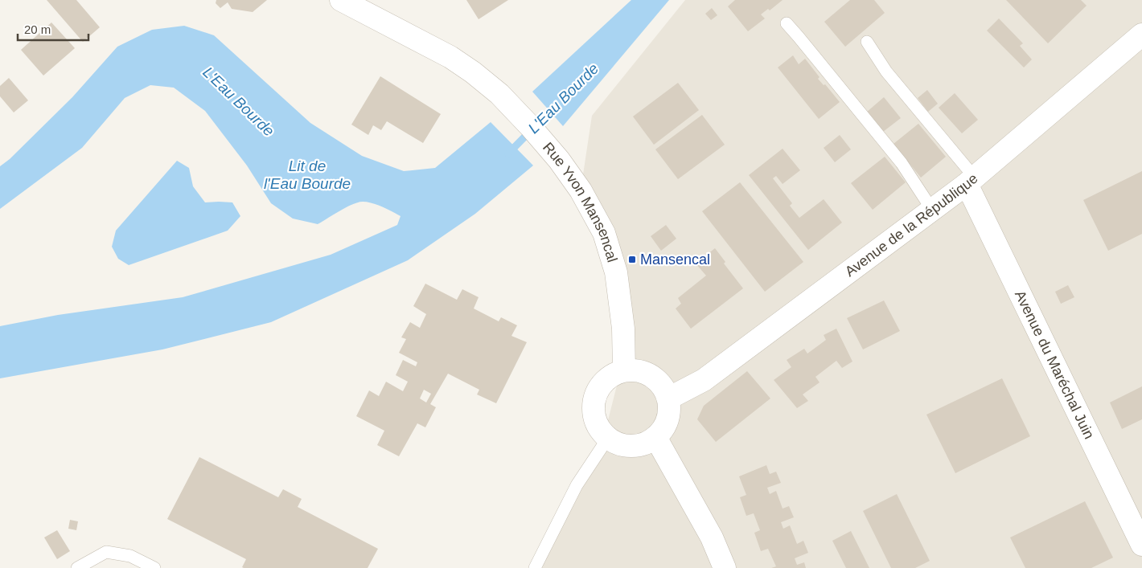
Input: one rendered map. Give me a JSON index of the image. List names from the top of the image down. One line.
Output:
{"streets":{"street":["Rue Yvon Mansencal","Avenue de la République","Avenue du Maréchal Juin"]},"crossings":[["Rue Yvon Mansencal","Avenue de la République"],["Avenue de la République","Avenue du Maréchal Juin"]],"water":["L'Eau Bourde","Lit de l'Eau Bourde"],"places":{"transit":["Mansencal"]},"scale_bar":"20 m"}
